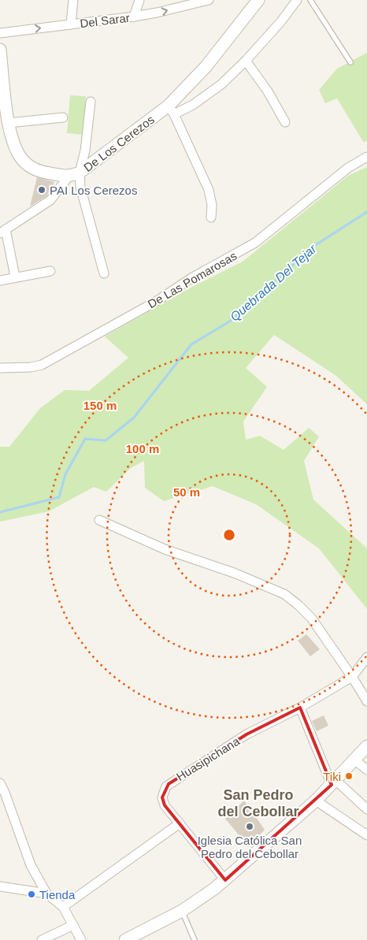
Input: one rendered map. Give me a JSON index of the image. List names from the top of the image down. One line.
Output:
{"streets":{"street":["Del Sarar","De Los Cerezos","De Las Pomarosas","Huasipichana"]},"one_way":["Del Sarar"],"districts":["San Pedro del Cebollar"],"water":["Quebrada Del Tejar"],"places":["PAI Los Cerezos","Tiki","Iglesia Católica San Pedro del Cebollar","Tienda"],"rings":["150 m","100 m","50 m"]}
